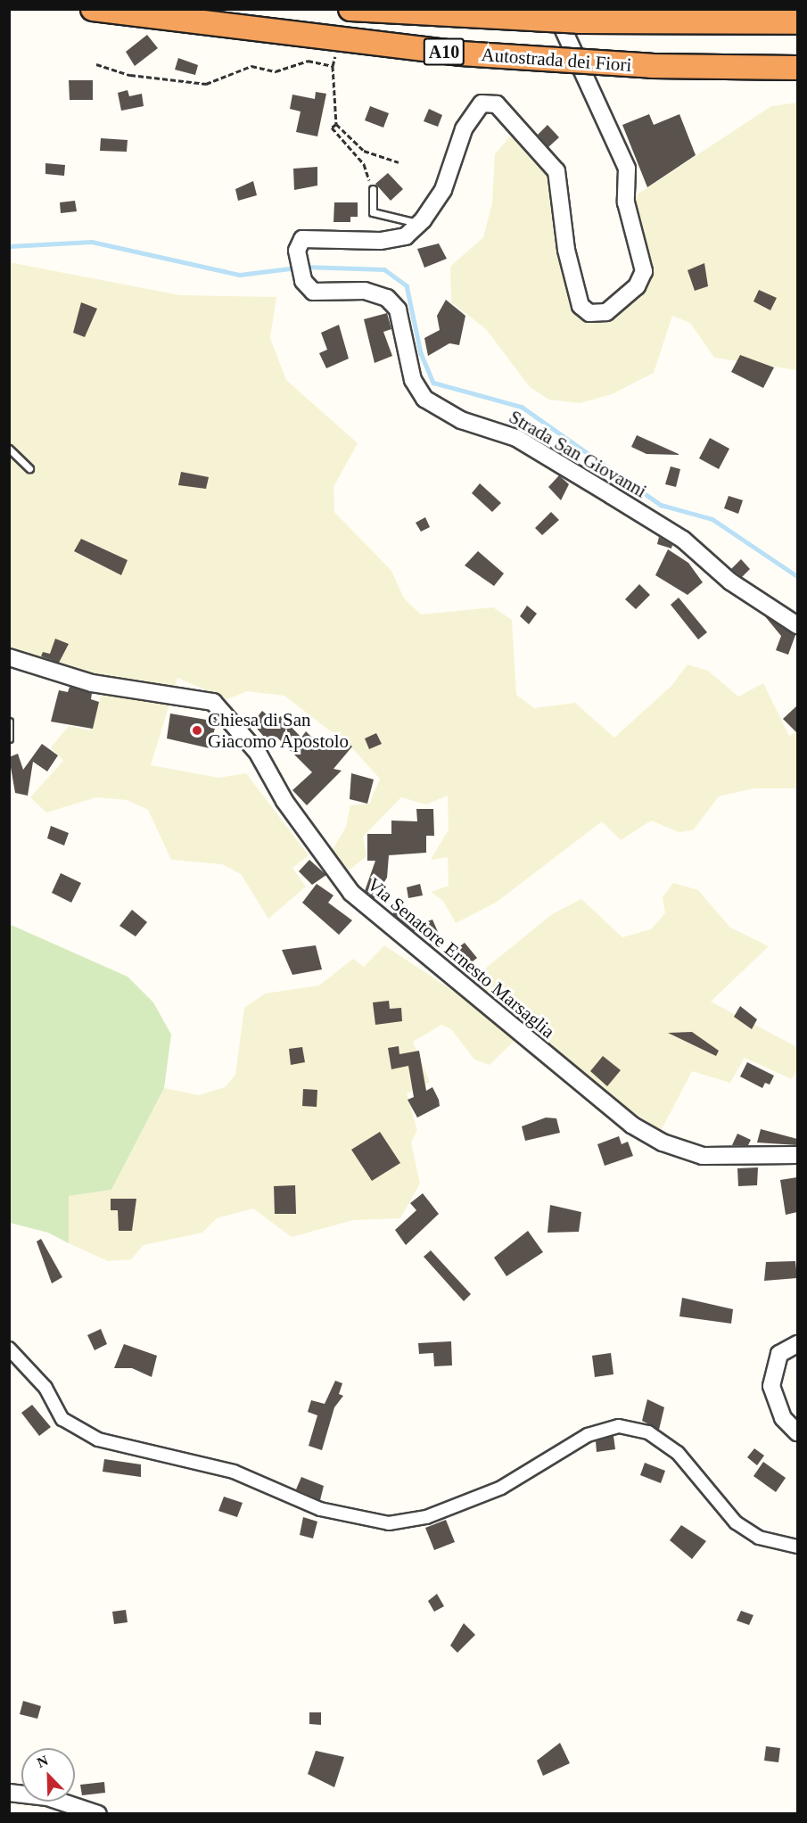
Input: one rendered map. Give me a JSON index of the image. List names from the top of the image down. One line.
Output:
{"streets":{"highway":["A10","Autostrada dei Fiori"],"street":["Strada San Giovanni","Via Senatore Ernesto Marsaglia"]},"places":["Chiesa di San Giacomo Apostolo"],"north":"top left"}
